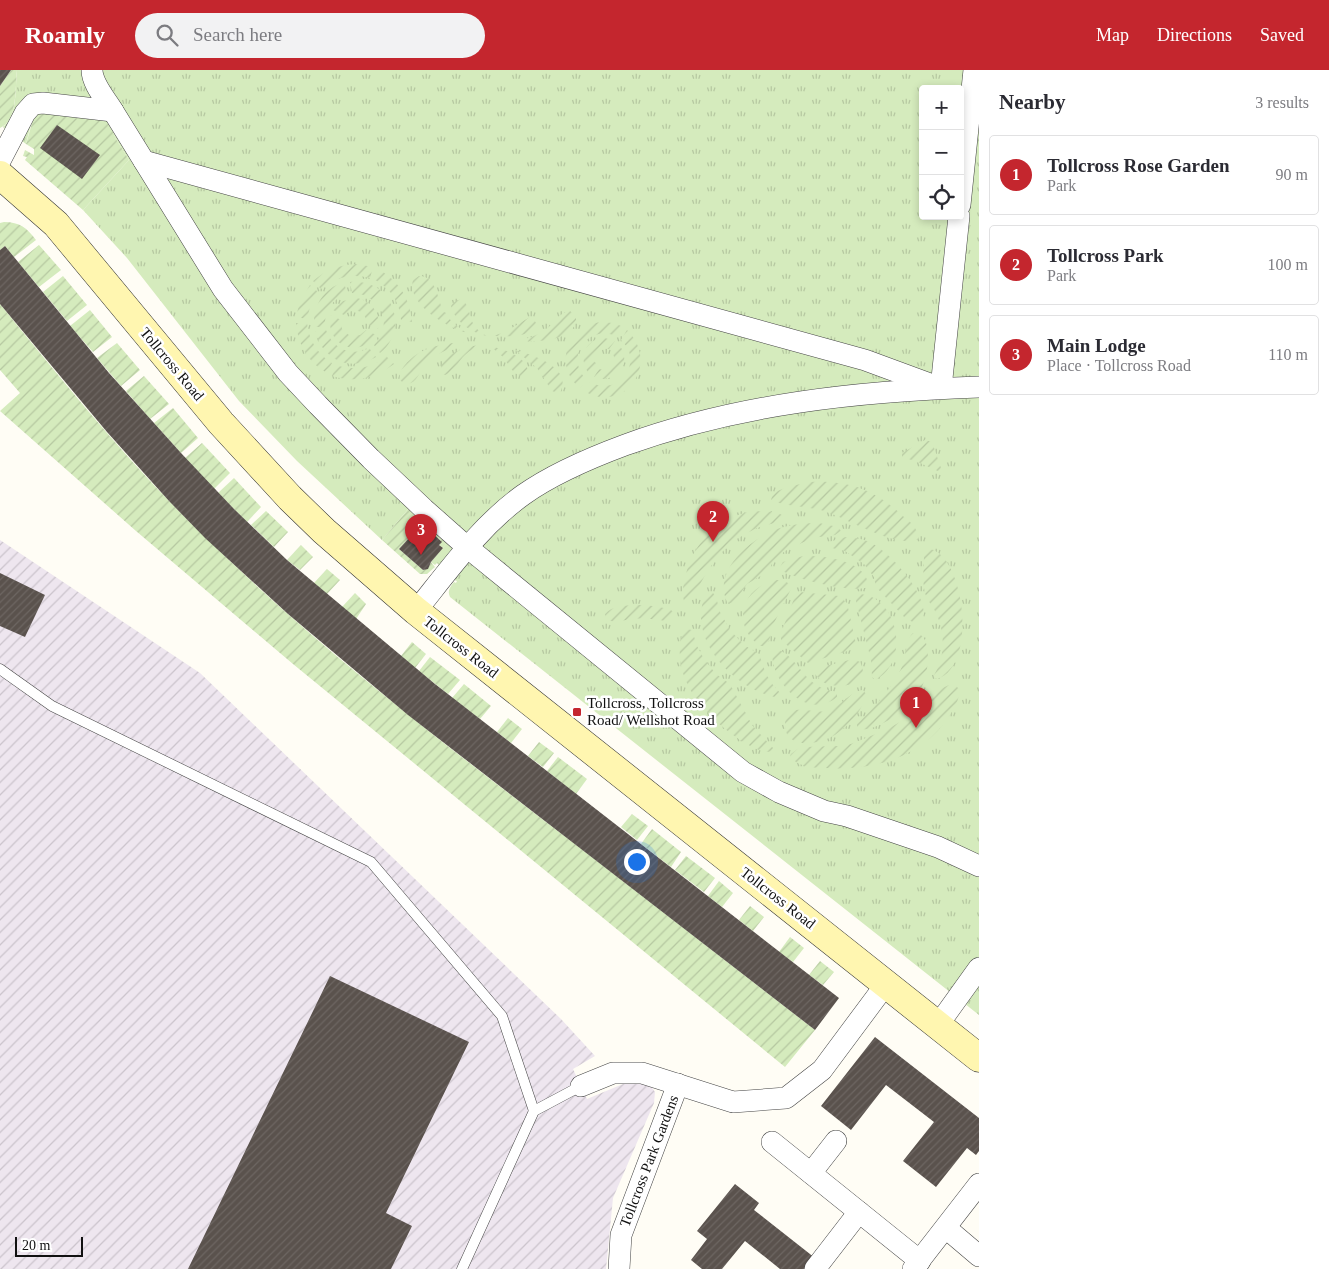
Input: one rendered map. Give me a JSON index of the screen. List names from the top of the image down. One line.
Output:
{"streets":{"street":["Tollcross Road","Tollcross Park Gardens"]},"crossings":[["Tollcross Road","Tollcross Park Gardens"]],"places":{"transit":["Tollcross, Tollcross Road/ Wellshot Road"]},"scale_bar":"20 m","page":{"header":"Roamly","search":"Search here","nav":["Map","Directions","Saved"],"heading":["Nearby","3 results"],"map_buttons":["+","−"],"list":[{"mark":"1","name":"Tollcross Rose Garden","note":"Park","value":"90 m"},{"mark":"2","name":"Tollcross Park","note":"Park","value":"100 m"},{"mark":"3","name":"Main Lodge","note":"Place · Tollcross Road","value":"110 m"}],"pins":["2","3","1"],"scale":"20 m"}}
